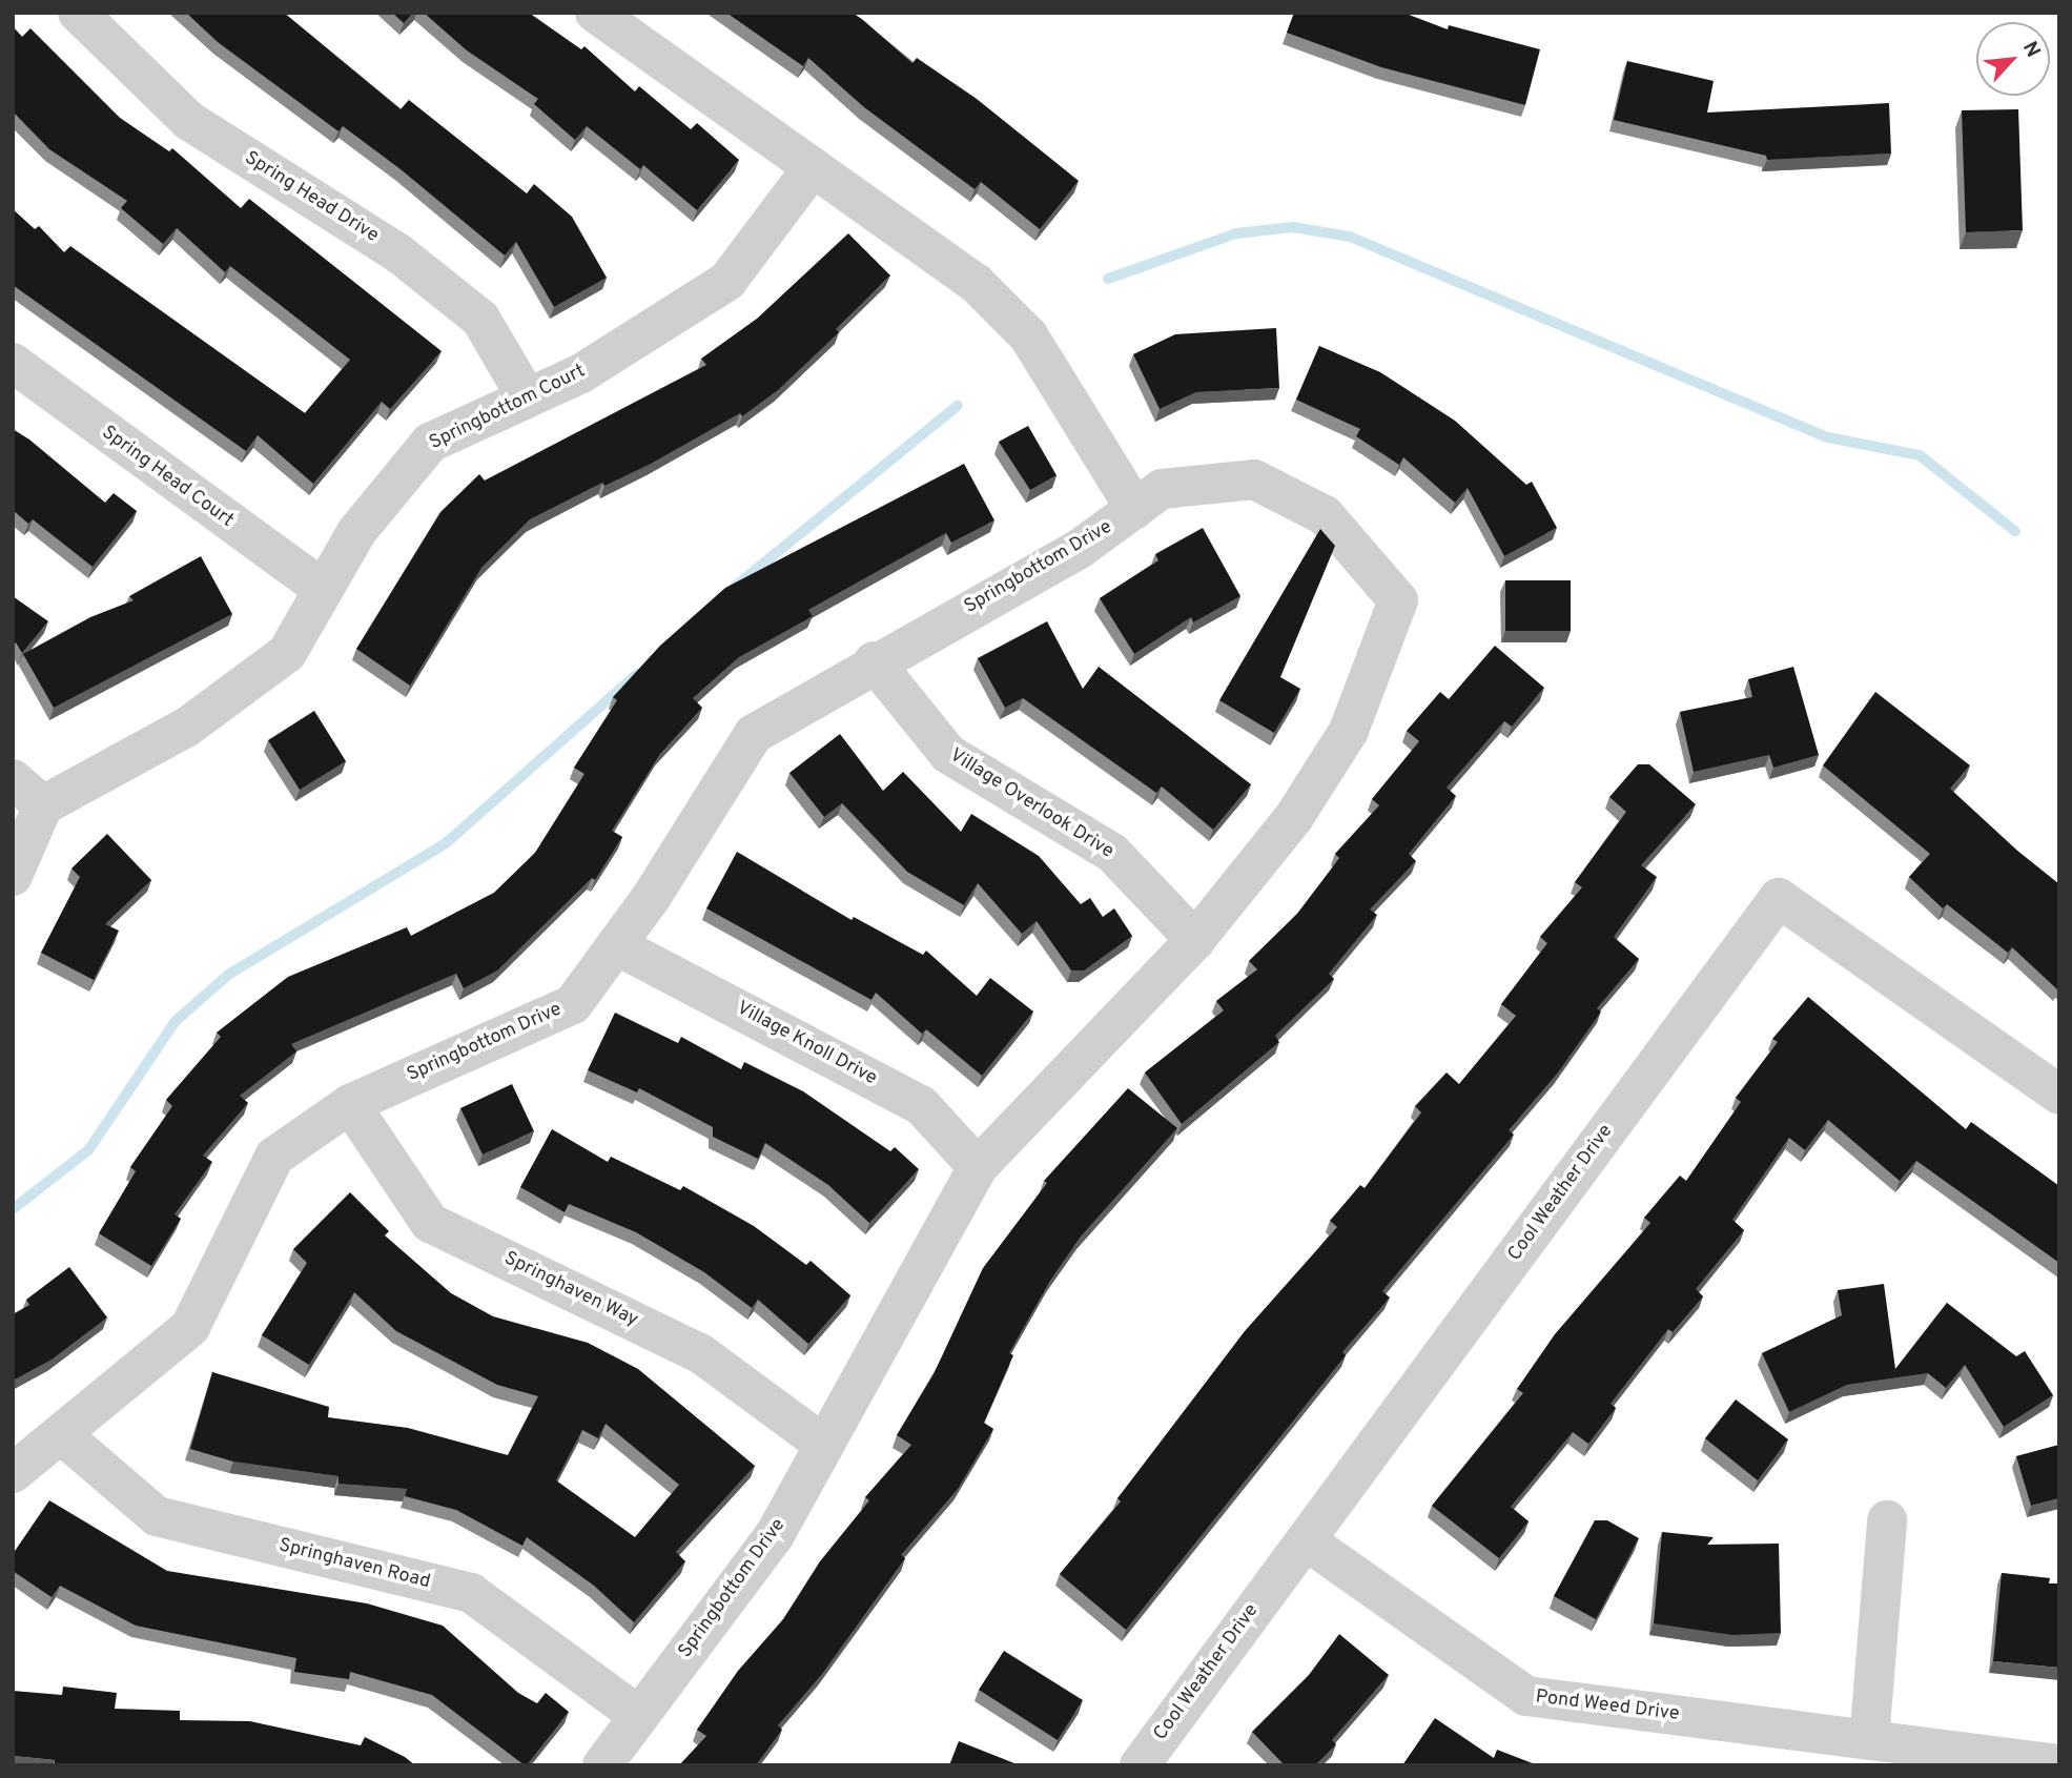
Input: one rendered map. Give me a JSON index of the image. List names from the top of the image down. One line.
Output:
{"streets":{"street":["Spring Head Drive","Springbottom Court","Spring Head Court","Springbottom Drive","Village Overlook Drive","Village Knoll Drive","Cool Weather Drive","Springhaven Way","Springhaven Road","Pond Weed Drive"]},"crossings":[["Spring Head Drive","Springbottom Court"],["Springbottom Court","Spring Head Court"],["Springbottom Drive","Village Overlook Drive"],["Springbottom Drive","Village Knoll Drive"],["Springbottom Drive","Springhaven Way"],["Springbottom Drive","Springhaven Road"],["Cool Weather Drive","Pond Weed Drive"]],"north":"top right"}
